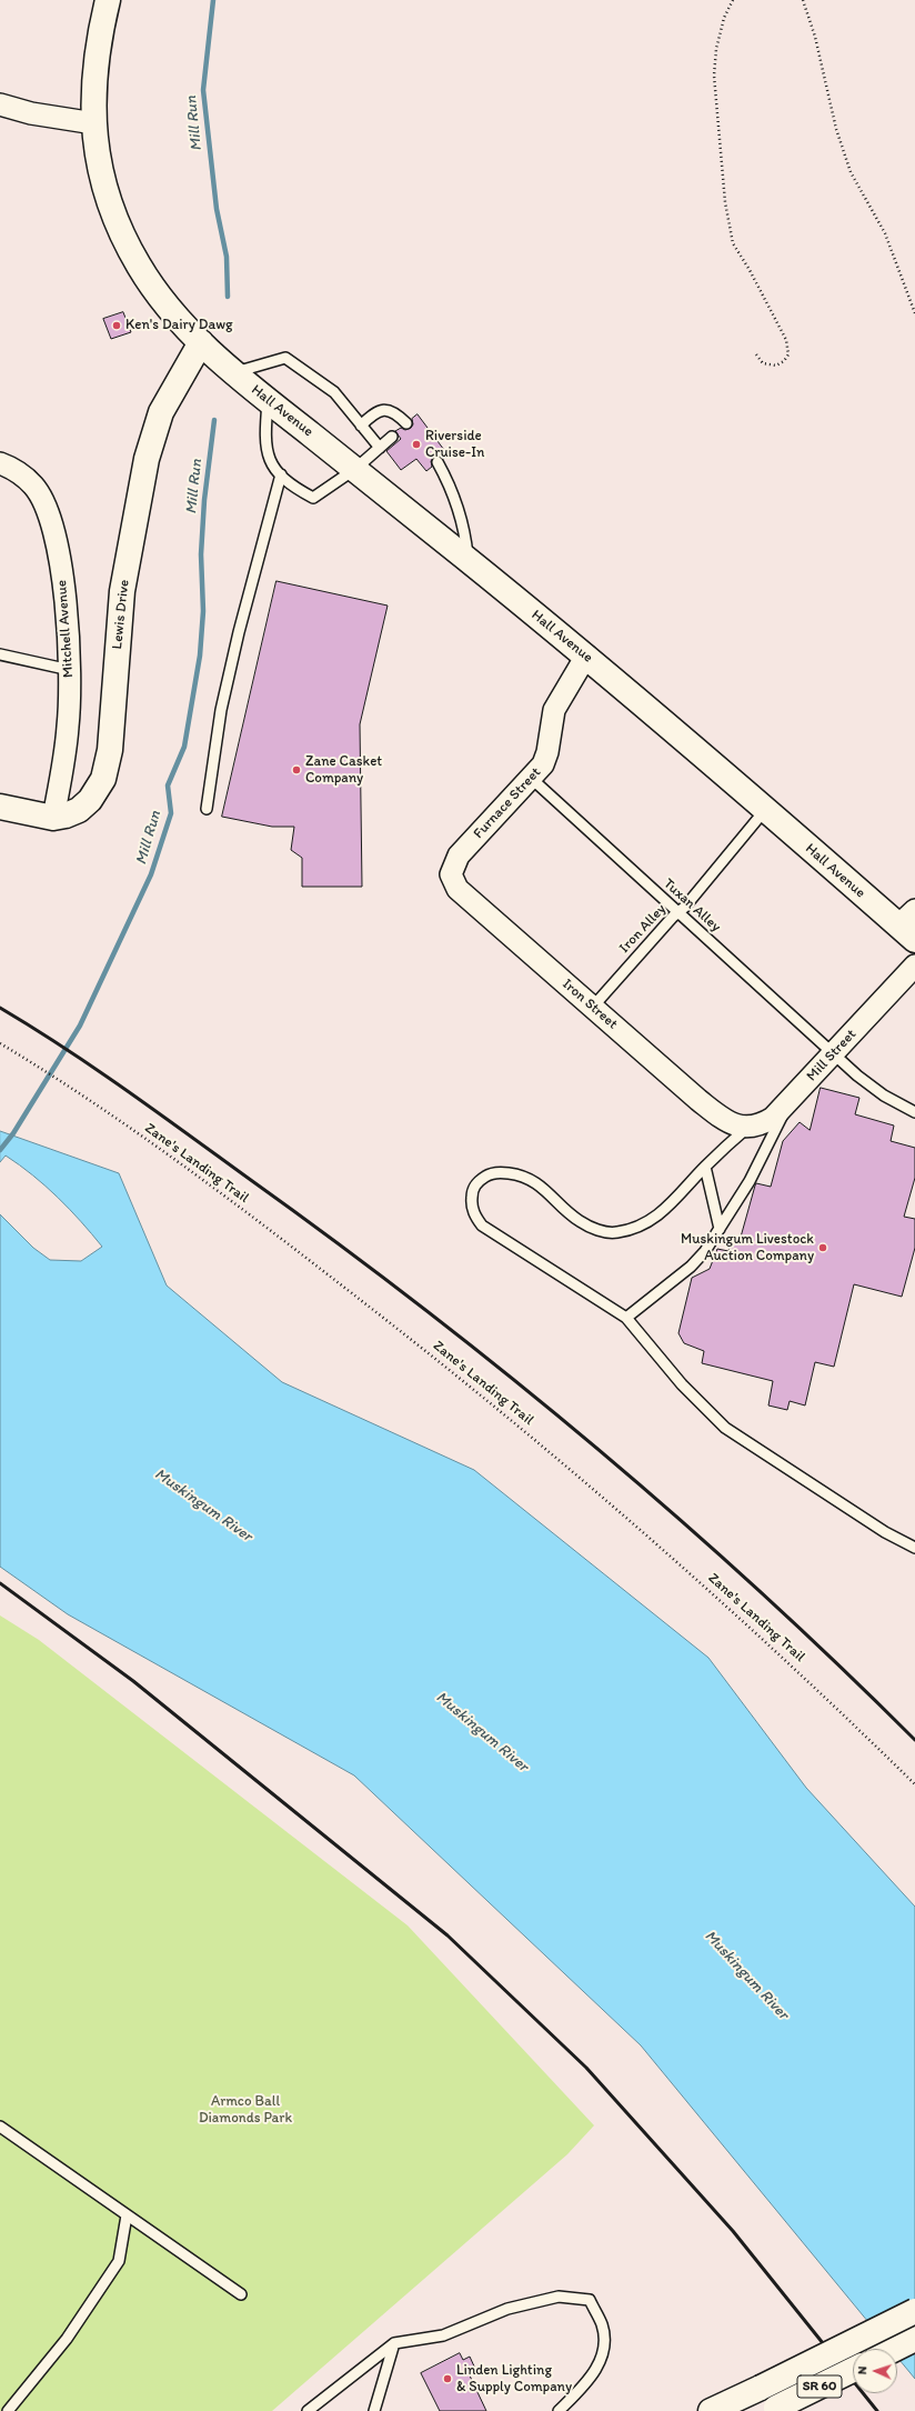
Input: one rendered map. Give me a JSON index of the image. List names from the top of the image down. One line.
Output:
{"streets":{"main road":["Hall Avenue","Lewis Drive","SR 60"],"street":["Mitchell Avenue","Furnace Street","Iron Street","Mill Street"],"lane":["Tuxan Alley","Iron Alley"],"path":["Zane's Landing Trail"]},"crossings":[["Hall Avenue","Lewis Drive"],["Hall Avenue","Furnace Street"],["Hall Avenue","Iron Alley"],["Lewis Drive","Mitchell Avenue"],["Furnace Street","Tuxan Alley"],["Furnace Street","Iron Street"],["Tuxan Alley","Iron Alley"],["Tuxan Alley","Mill Street"],["Iron Alley","Iron Street"],["Iron Street","Mill Street"]],"water":["Mill Run","Muskingum River"],"parks":["Armco Ball Diamonds Park"],"places":["Ken's Dairy Dawg","Riverside Cruise-In","Zane Casket Company","Muskingum Livestock Auction Company","Linden Lighting & Supply Company"],"north":"left"}
